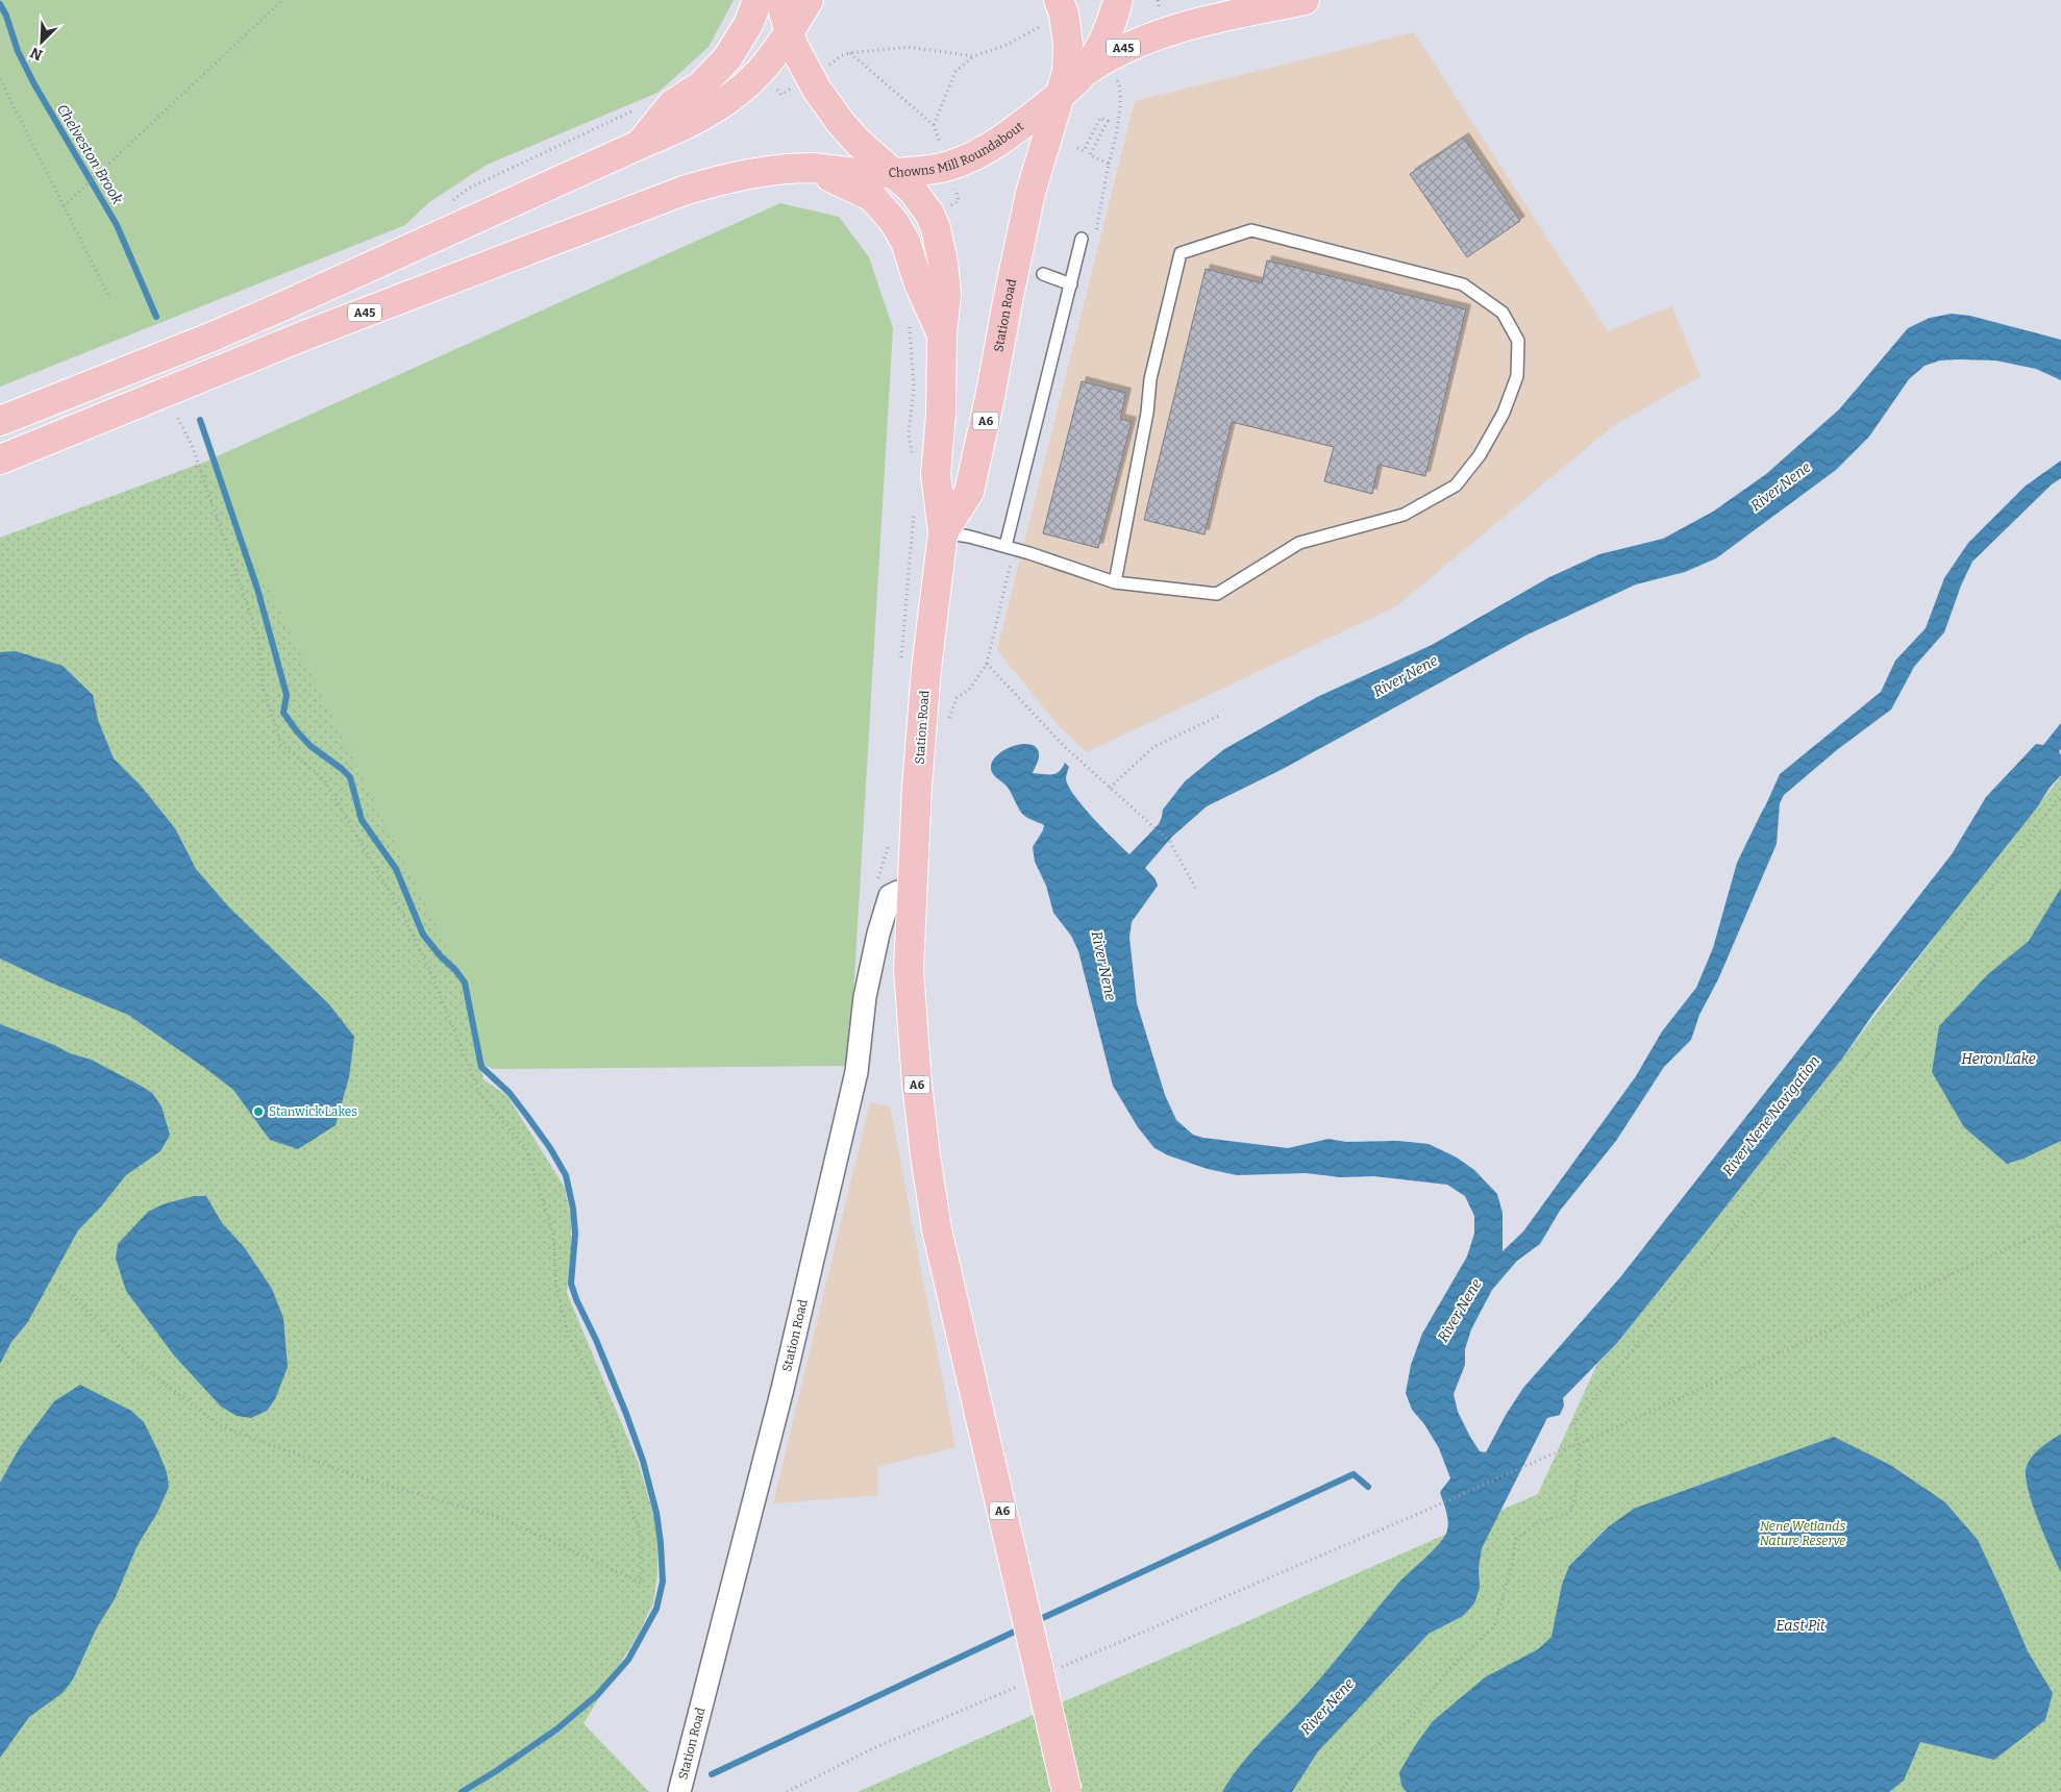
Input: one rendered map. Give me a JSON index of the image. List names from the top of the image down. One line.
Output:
{"streets":{"highway":["A45","Chowns Mill Roundabout","Station Road","A6"]},"crossings":[["A45","Chowns Mill Roundabout"],["A45","Station Road"],["A45","A6"],["Chowns Mill Roundabout","Station Road"],["Station Road","A6"]],"water":["Chelveston Brook","River Nene","Heron Lake","River Nene Navigation","East Pit"],"parks":["Nene Wetlands Nature Reserve"],"places":["Stanwick Lakes"],"north":"bottom left"}
